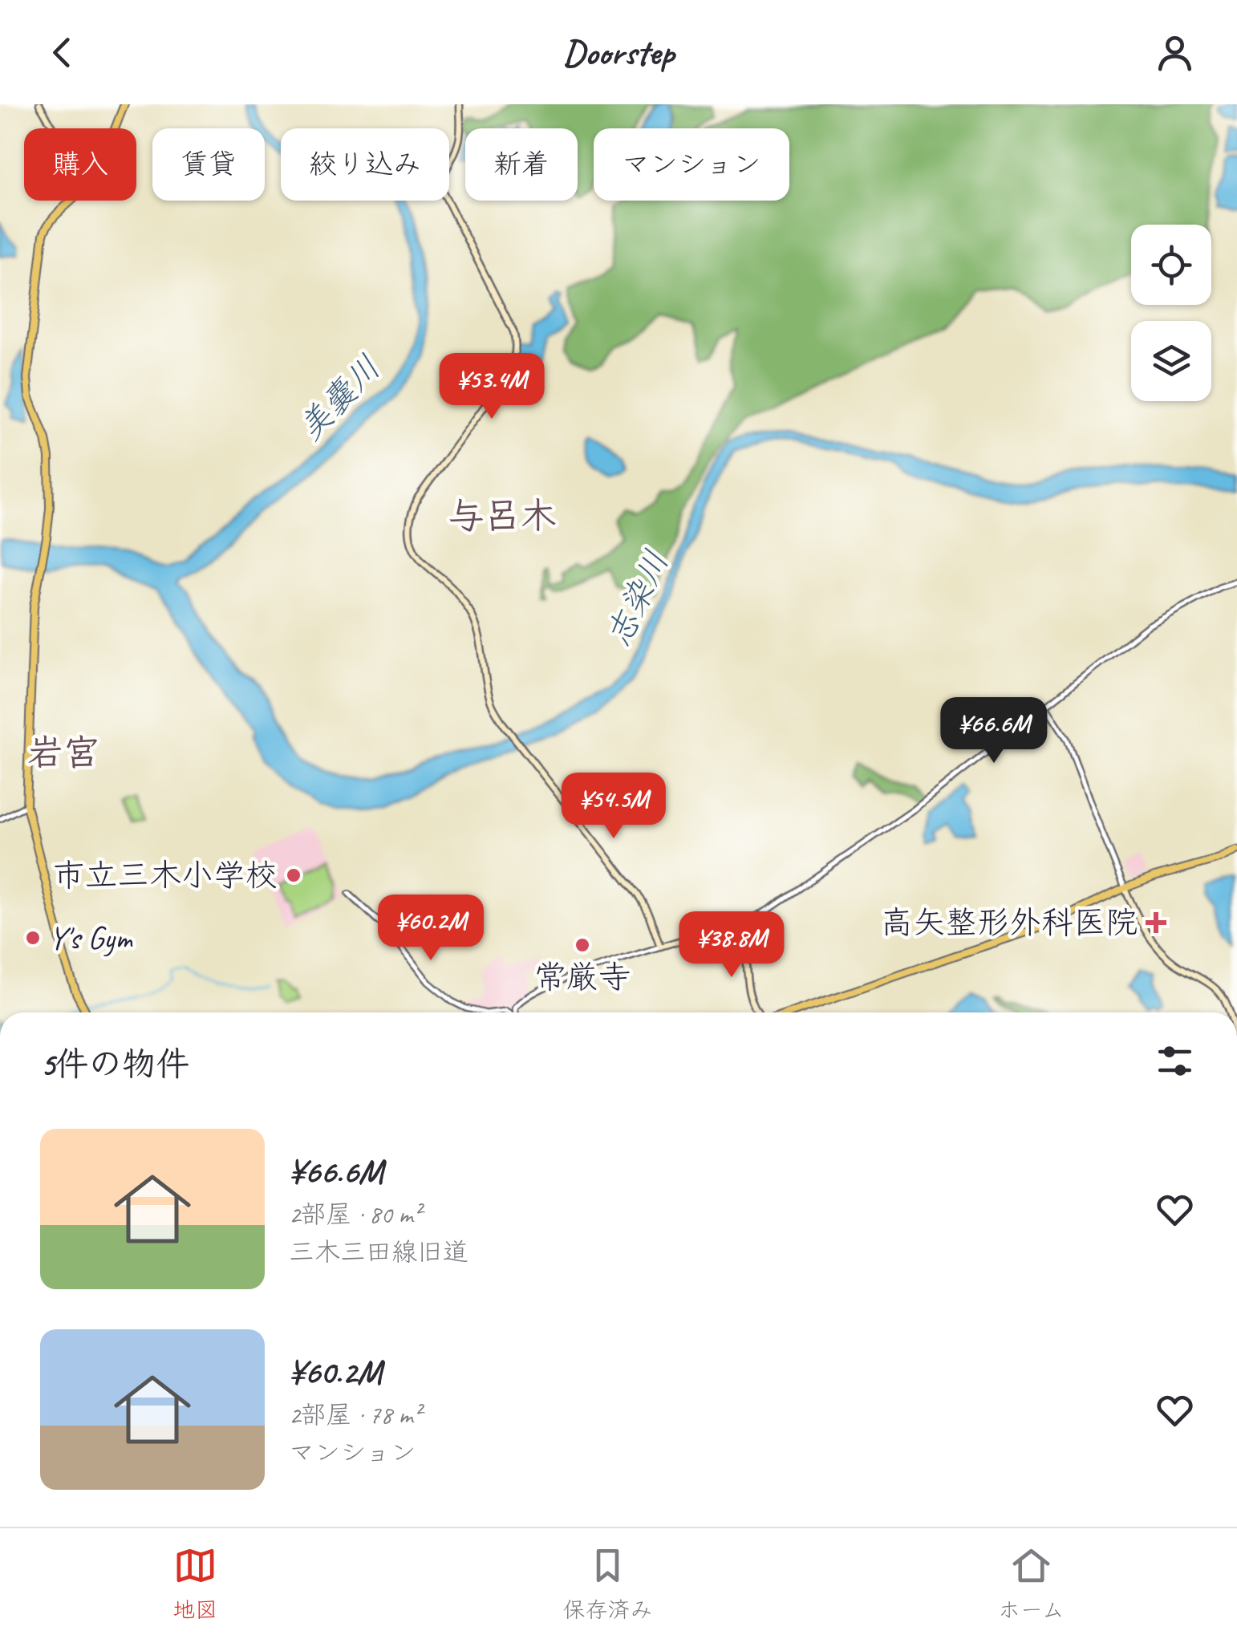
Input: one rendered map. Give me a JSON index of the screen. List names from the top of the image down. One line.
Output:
{"districts":["与呂木","岩宮"],"water":["美嚢川","志染川"],"places":{"other":["市立三木小学校","Y's Gym","常厳寺"],"health":["高矢整形外科医院"]},"page":{"header":"Doorstep","chip":["購入","賃貸","絞り込み","新着","マンション"],"price":["¥53.4M","¥66.6M","¥54.5M","¥60.2M","¥38.8M"],"heading":"5件の物件","list":[{"name":"¥66.6M","note":"2部屋 · 80 m² · 三木三田線旧道"},{"name":"¥60.2M","note":"2部屋 · 78 m² · マンション"}],"tabs":["地図","保存済み","ホーム"]}}
